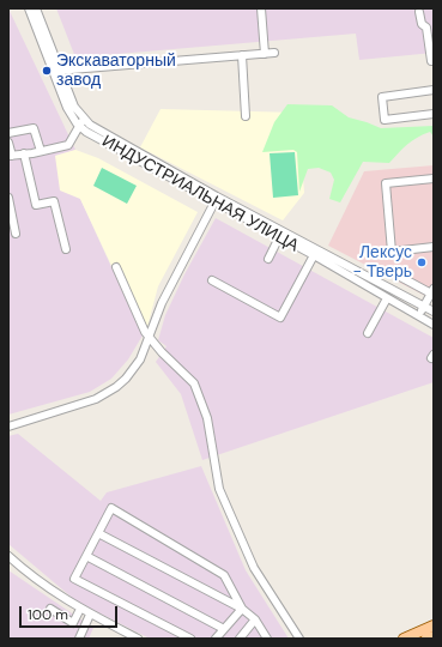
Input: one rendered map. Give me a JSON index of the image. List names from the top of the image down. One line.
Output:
{"streets":{"street":["ИНДУСТРИАЛЬНАЯ УЛИЦА"]},"places":["Экскаваторный завод","Лексус - Тверь"],"scale_bar":"100 m"}
